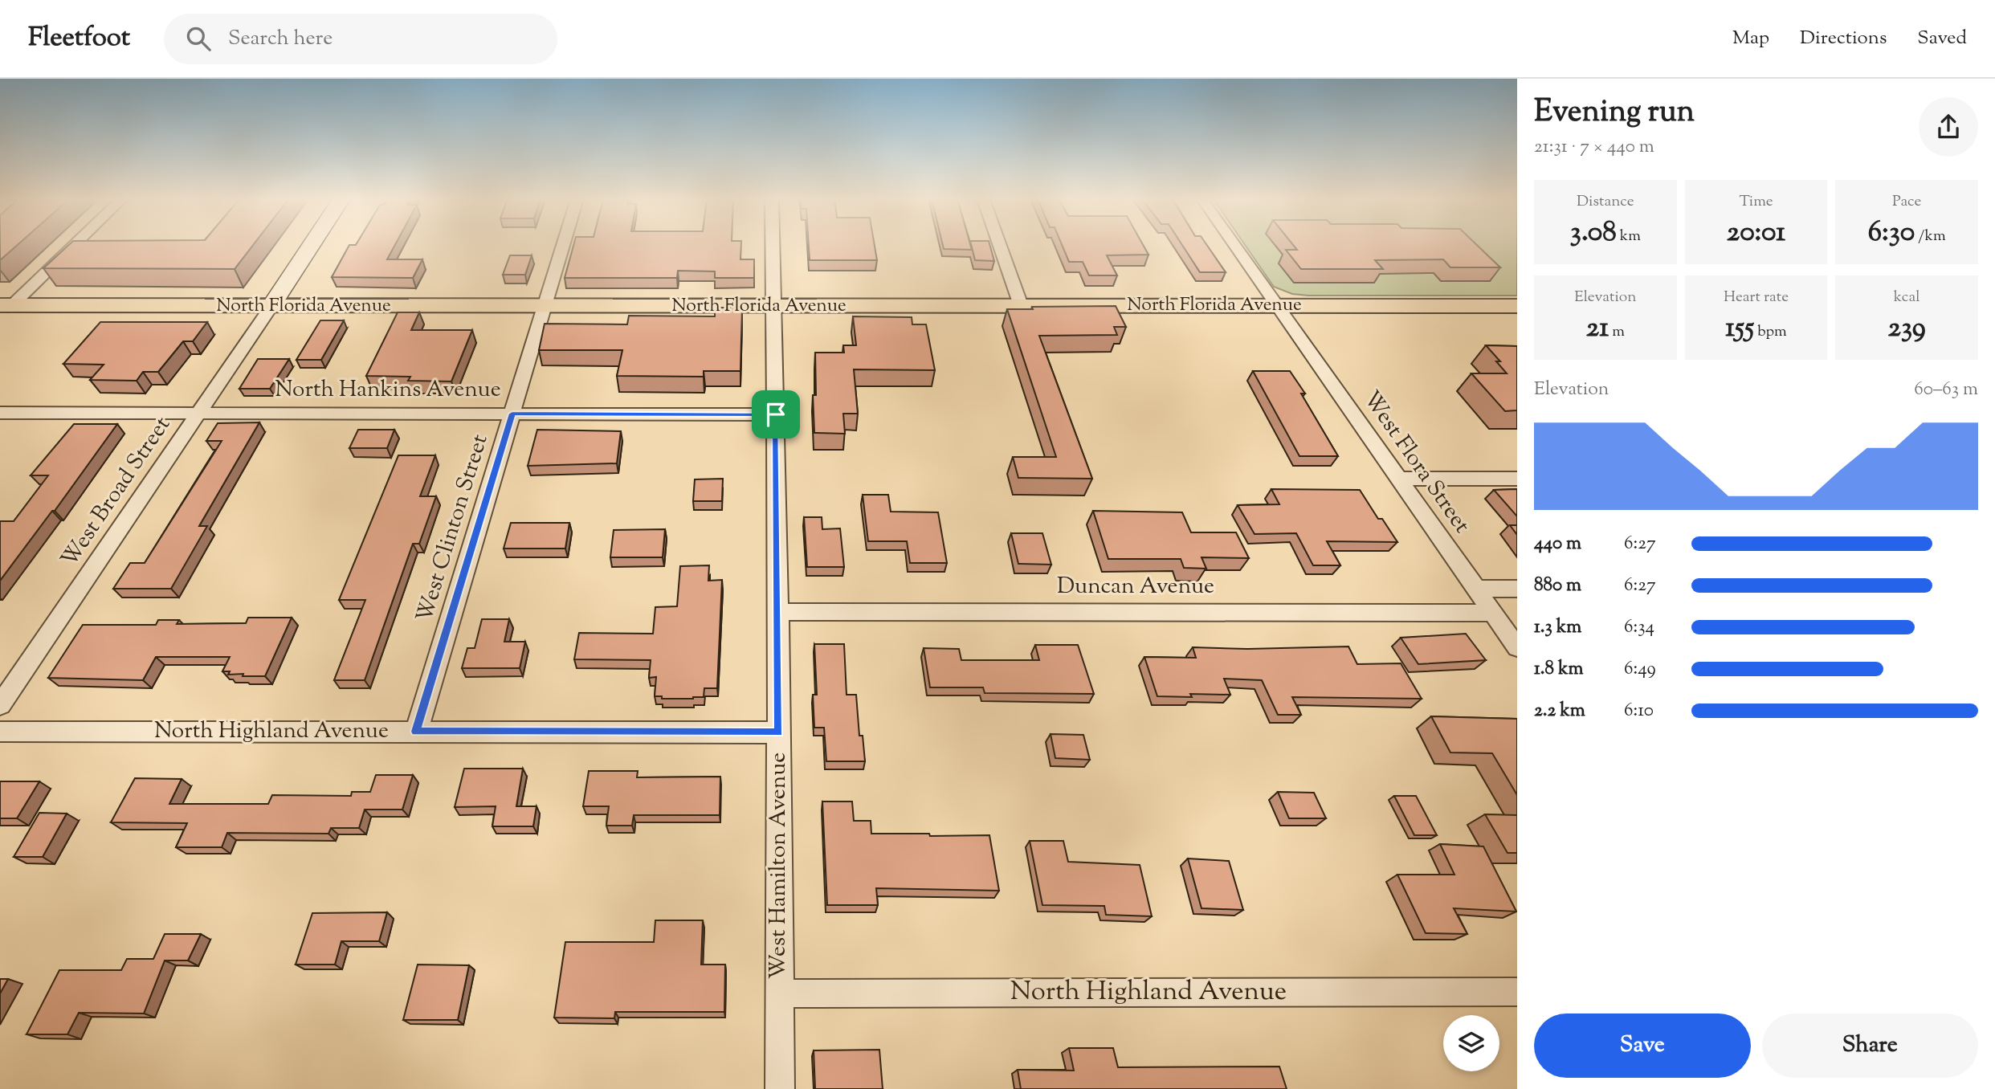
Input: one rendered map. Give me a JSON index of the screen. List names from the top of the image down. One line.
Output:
{"streets":{"main road":["North Florida Avenue"],"street":["North Hankins Avenue","West Flora Street","West Broad Street","West Clinton Street","Duncan Avenue","North Highland Avenue","West Hamilton Avenue"]},"crossings":[["North Florida Avenue","West Flora Street"],["North Florida Avenue","West Broad Street"],["North Florida Avenue","West Clinton Street"],["North Florida Avenue","West Hamilton Avenue"],["North Hankins Avenue","West Broad Street"],["North Hankins Avenue","West Clinton Street"],["North Hankins Avenue","West Hamilton Avenue"],["West Flora Street","Duncan Avenue"],["West Clinton Street","North Highland Avenue"],["Duncan Avenue","West Hamilton Avenue"],["North Highland Avenue","West Hamilton Avenue"]],"page":{"header":"Fleetfoot","search":"Search here","nav":["Map","Directions","Saved"],"heading":["Evening run","21:31 · 7 × 440 m"],"stats":[["Distance","3.08 km"],["Time","20:01"],["Pace","6:30 /km"],["Elevation","21 m"],["Heart rate","155 bpm"],["kcal","239"]],"chart":["Elevation","60–63 m"],"list":[{"name":"440 m","note":"6:27"},{"name":"880 m","note":"6:27"},{"name":"1.3 km","note":"6:34"},{"name":"1.8 km","note":"6:49"},{"name":"2.2 km","note":"6:10"}],"buttons":["Save","Share"]}}
